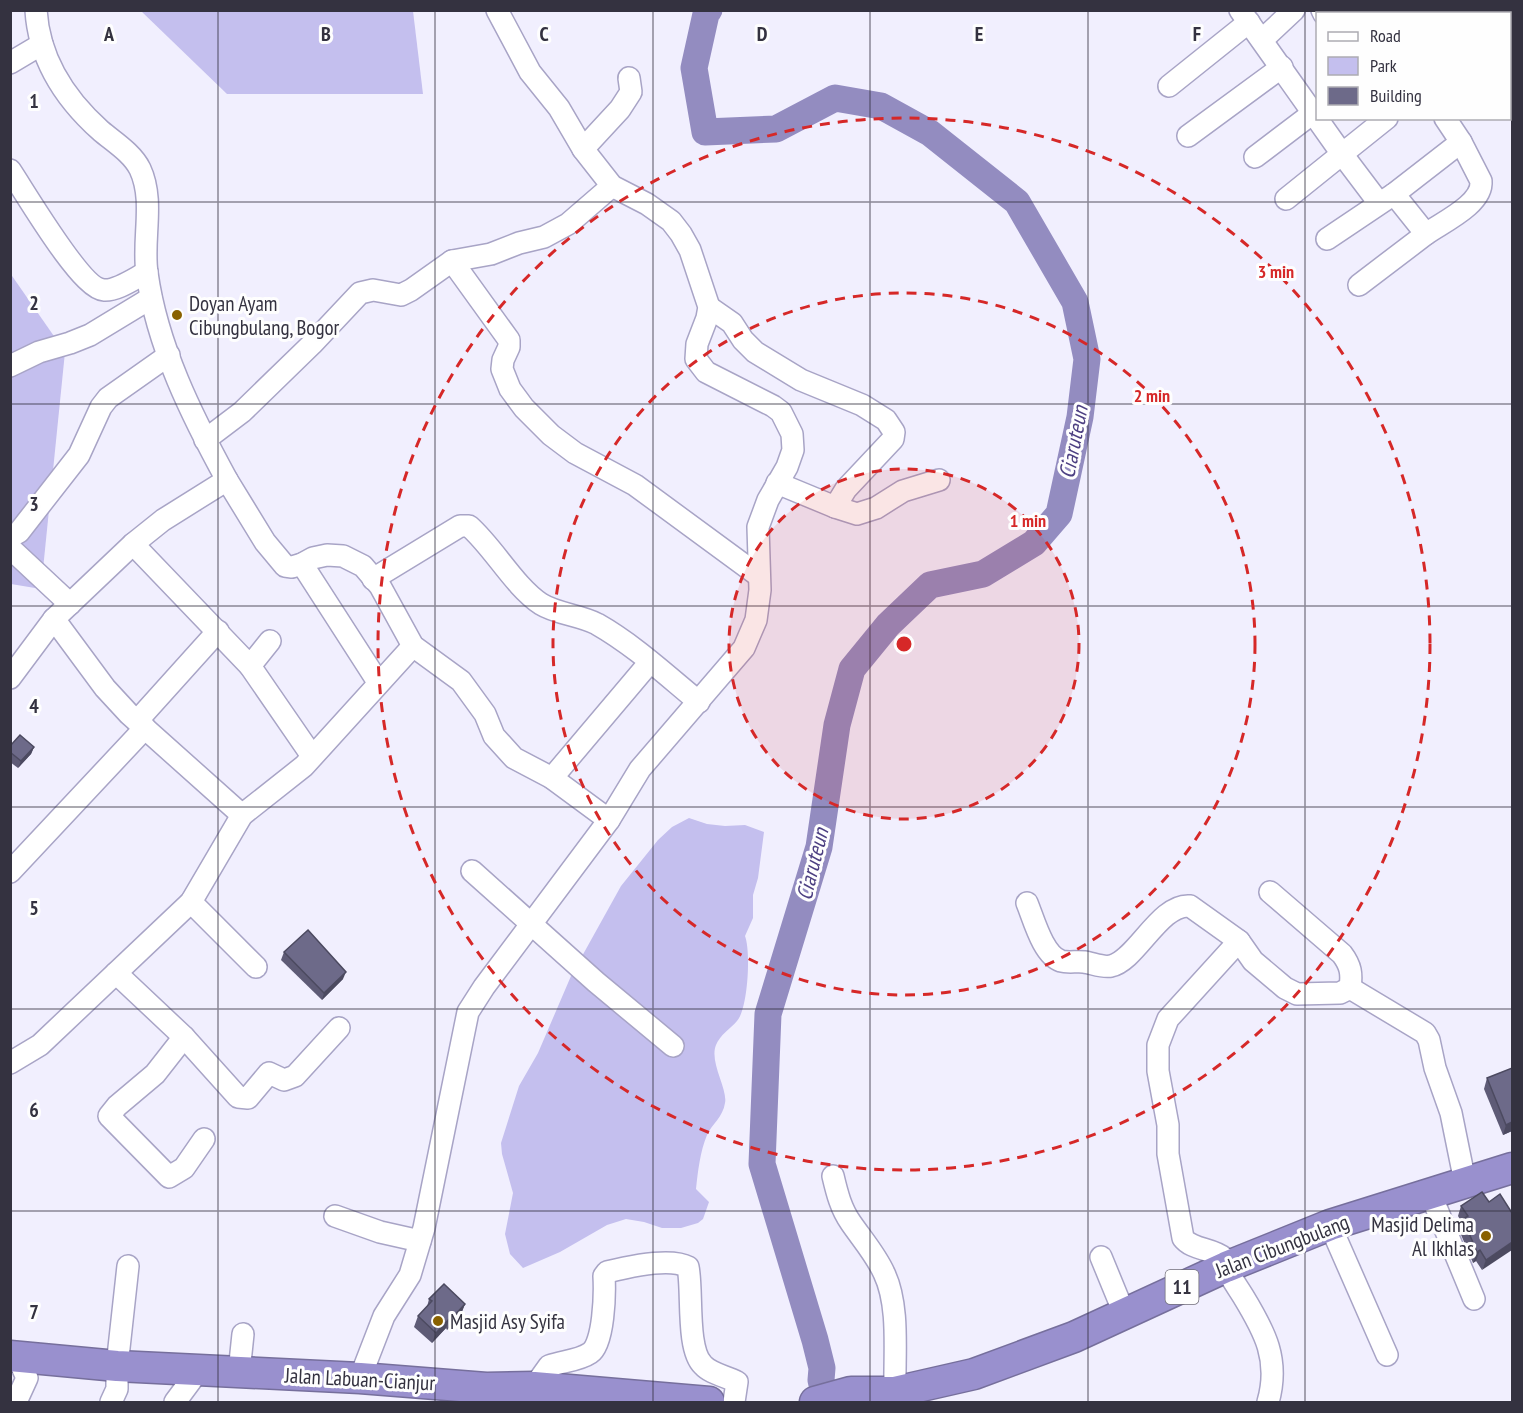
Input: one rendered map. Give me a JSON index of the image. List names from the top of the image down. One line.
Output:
{"streets":{"highway":["Jalan Cibungbulang","11","Jalan Labuan-Cianjur"]},"water":["Ciaruteun"],"places":["Doyan Ayam Cibungbulang, Bogor","Masjid Delima Al Ikhlas","Masjid Asy Syifa"],"legend":["Road","Park","Building"],"grid":{"columns":["A","B","C","D","E","F"],"rows":["1","2","3","4","5","6","7"]},"rings":["3 min","2 min","1 min"]}
